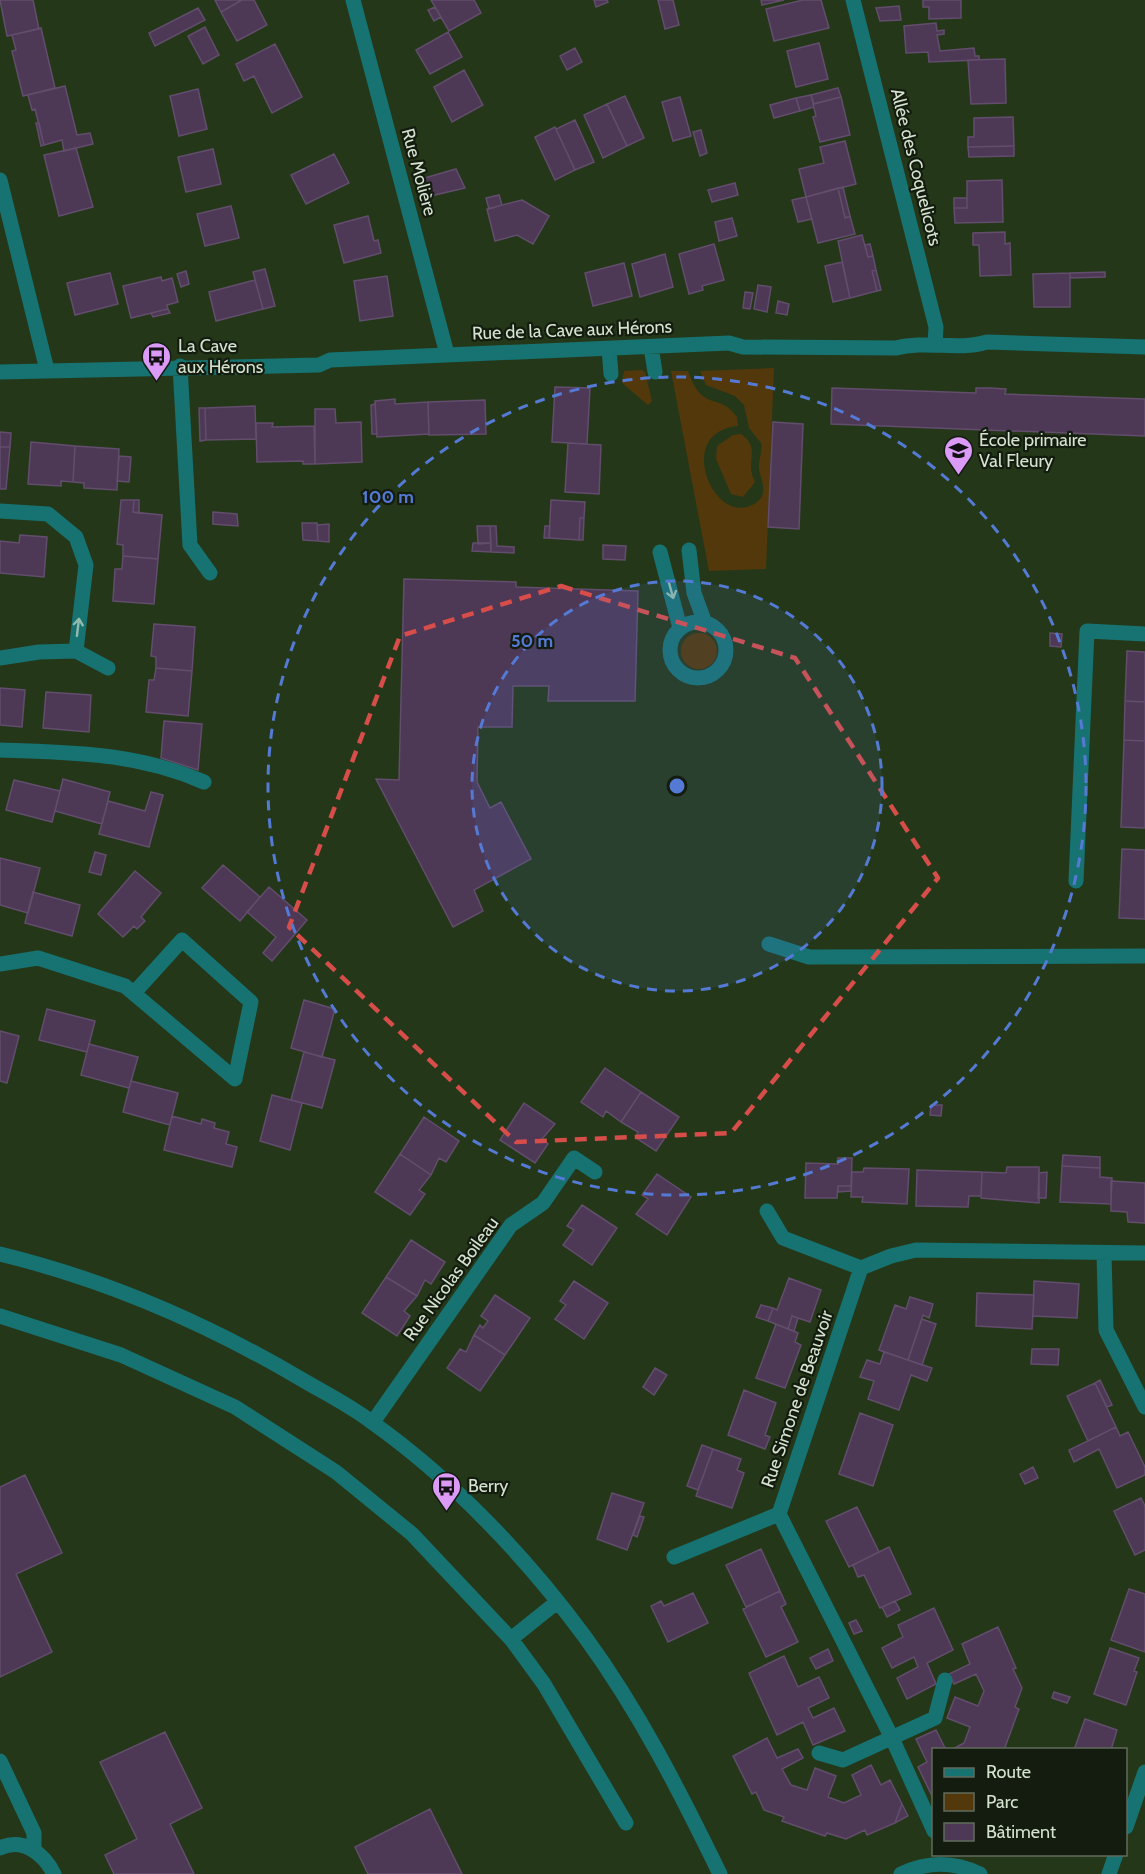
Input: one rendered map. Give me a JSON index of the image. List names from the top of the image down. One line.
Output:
{"streets":{"street":["Allée des Coquelicots","Rue Molière","Rue de la Cave aux Hérons","Rue Nicolas Boileau","Rue Simone de Beauvoir"]},"crossings":[["Allée des Coquelicots","Rue de la Cave aux Hérons"],["Rue Molière","Rue de la Cave aux Hérons"]],"places":{"bus stop":["La Cave aux Hérons","Berry"],"school or university":["École primaire Val Fleury"]},"legend":["Route","Parc","Bâtiment"],"rings":["100 m","50 m"]}
